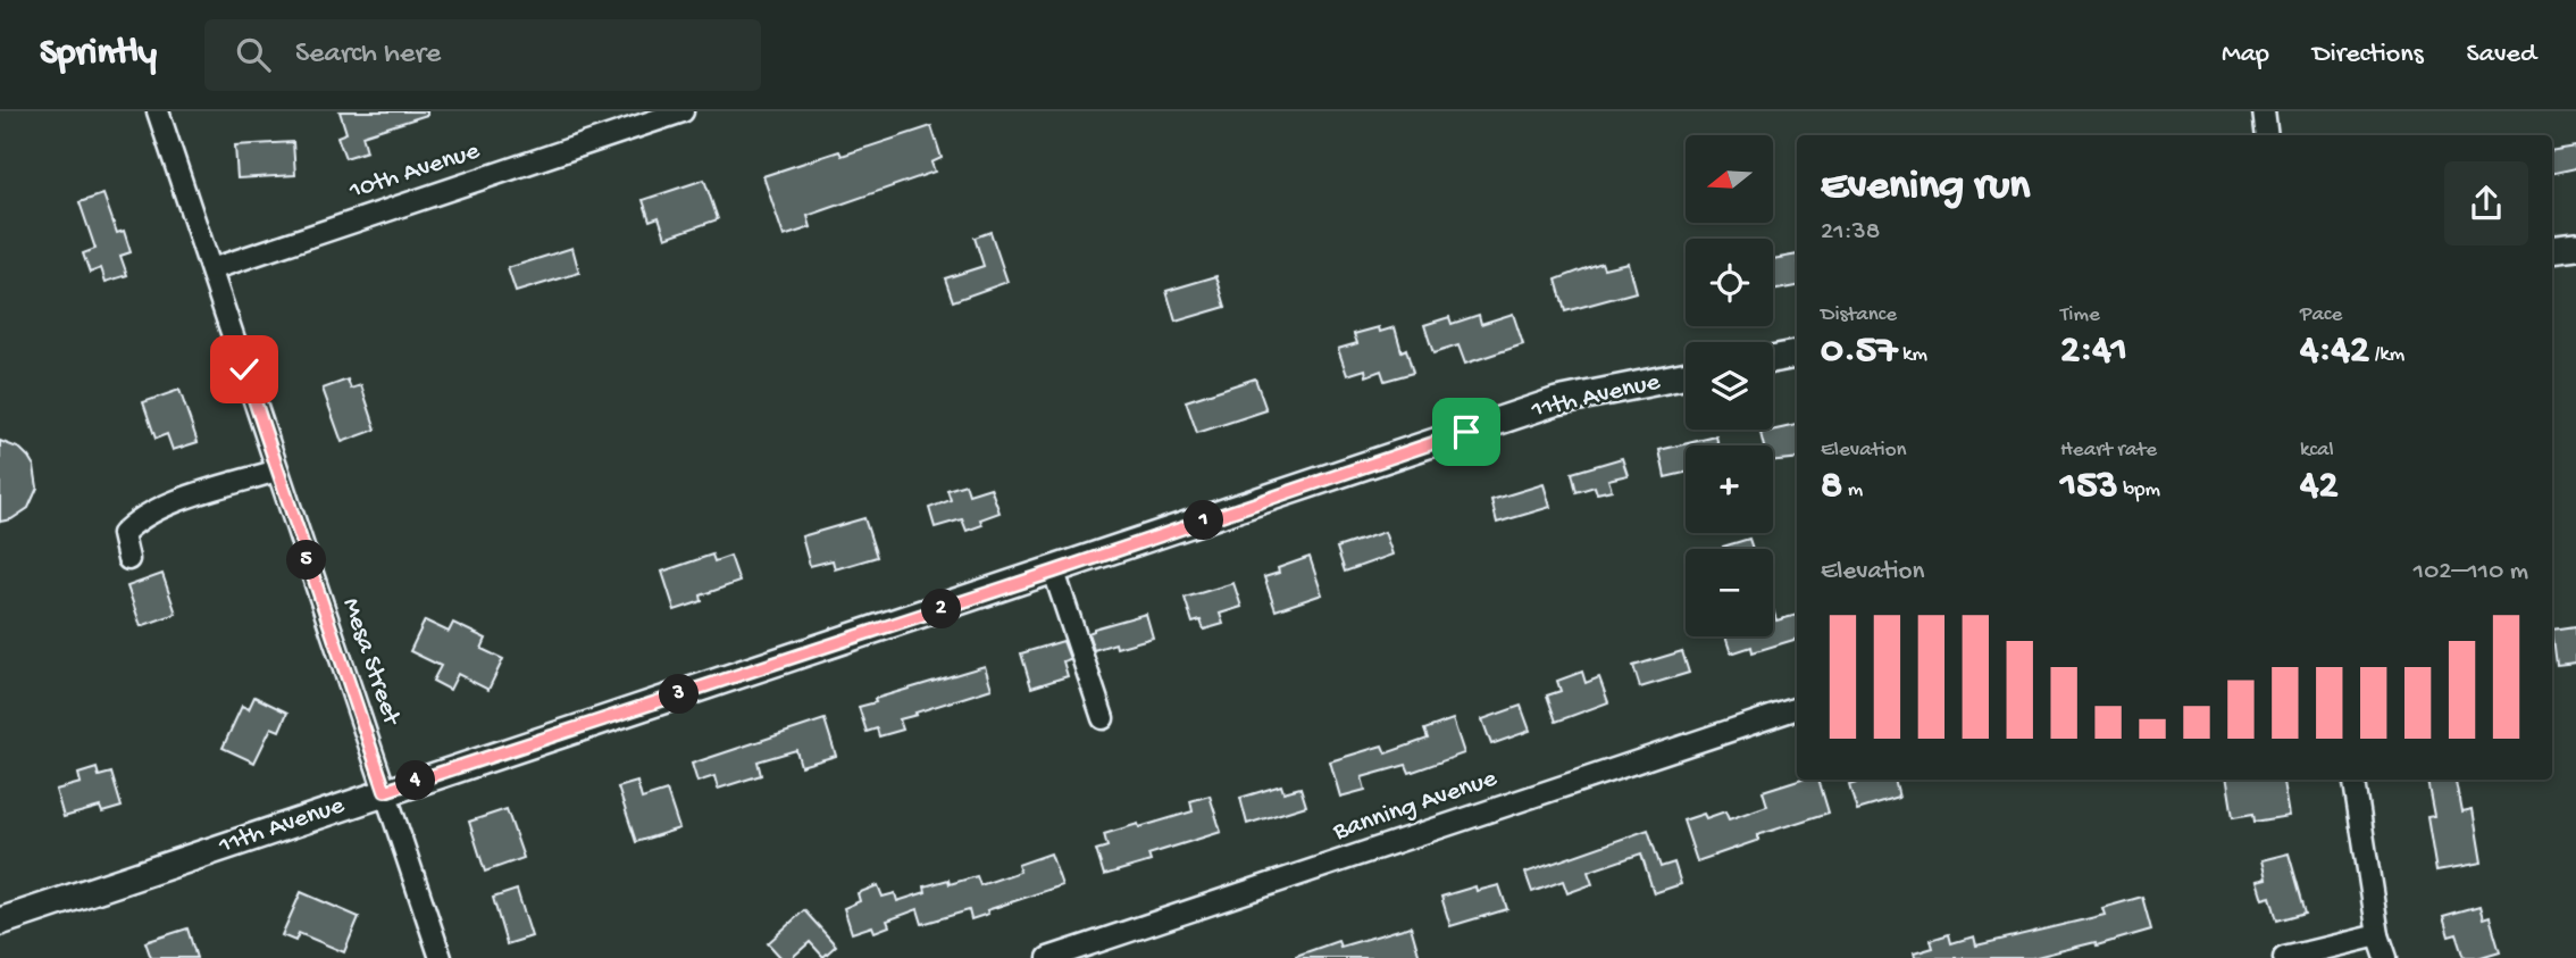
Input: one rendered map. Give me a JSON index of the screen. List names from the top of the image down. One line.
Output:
{"streets":{"main road":["11th Avenue"],"street":["10th Avenue","Mesa Street","Banning Avenue"]},"crossings":[["10th Avenue","Mesa Street"],["11th Avenue","Mesa Street"]],"north":"left","page":{"header":"Sprintly","search":"Search here","nav":["Map","Directions","Saved"],"map_buttons":["+","−"],"heading":["Evening run","21:38"],"stats":[["Distance","0.57 km"],["Time","2:41"],["Pace","4:42 /km"],["Elevation","8 m"],["Heart rate","153 bpm"],["kcal","42"]],"pins":["1","5","2","3","4"],"chart":["Elevation","102–110 m"]}}
